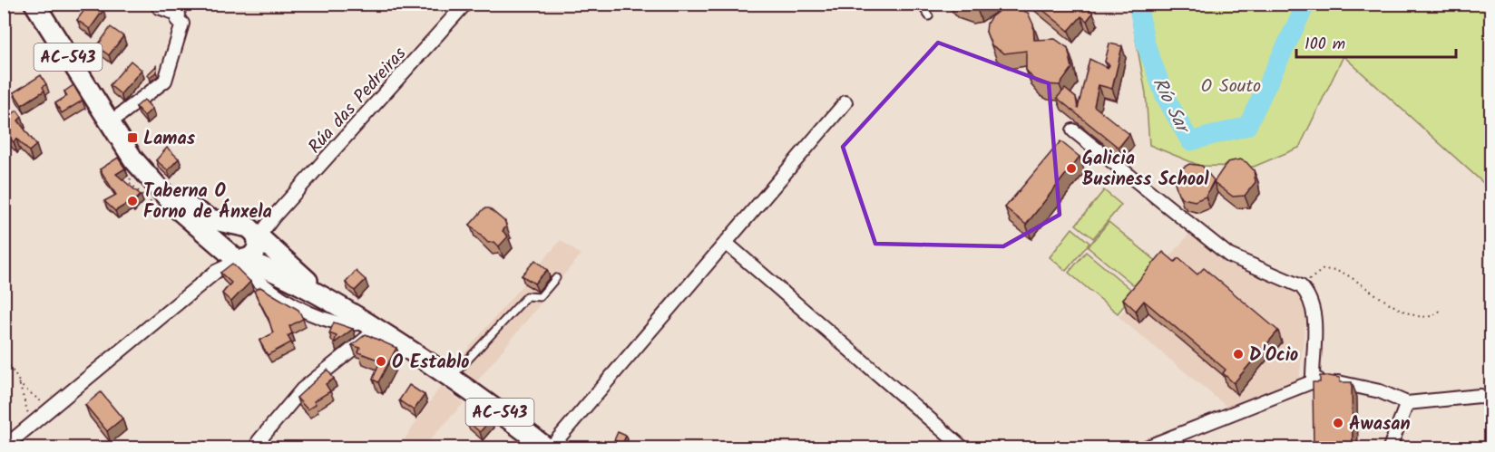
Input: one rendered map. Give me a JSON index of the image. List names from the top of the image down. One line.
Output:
{"streets":{"main road":["AC-543"],"street":["Rúa das Pedreiras"]},"crossings":[["AC-543","Rúa das Pedreiras"]],"water":["Río Sar"],"parks":["O Souto"],"places":{"transit":["Lamas"],"other":["Galicia Business School","Taberna O Forno de Ánxela","D'Ocio","O Establo","Awasan"]},"scale_bar":"100 m"}
